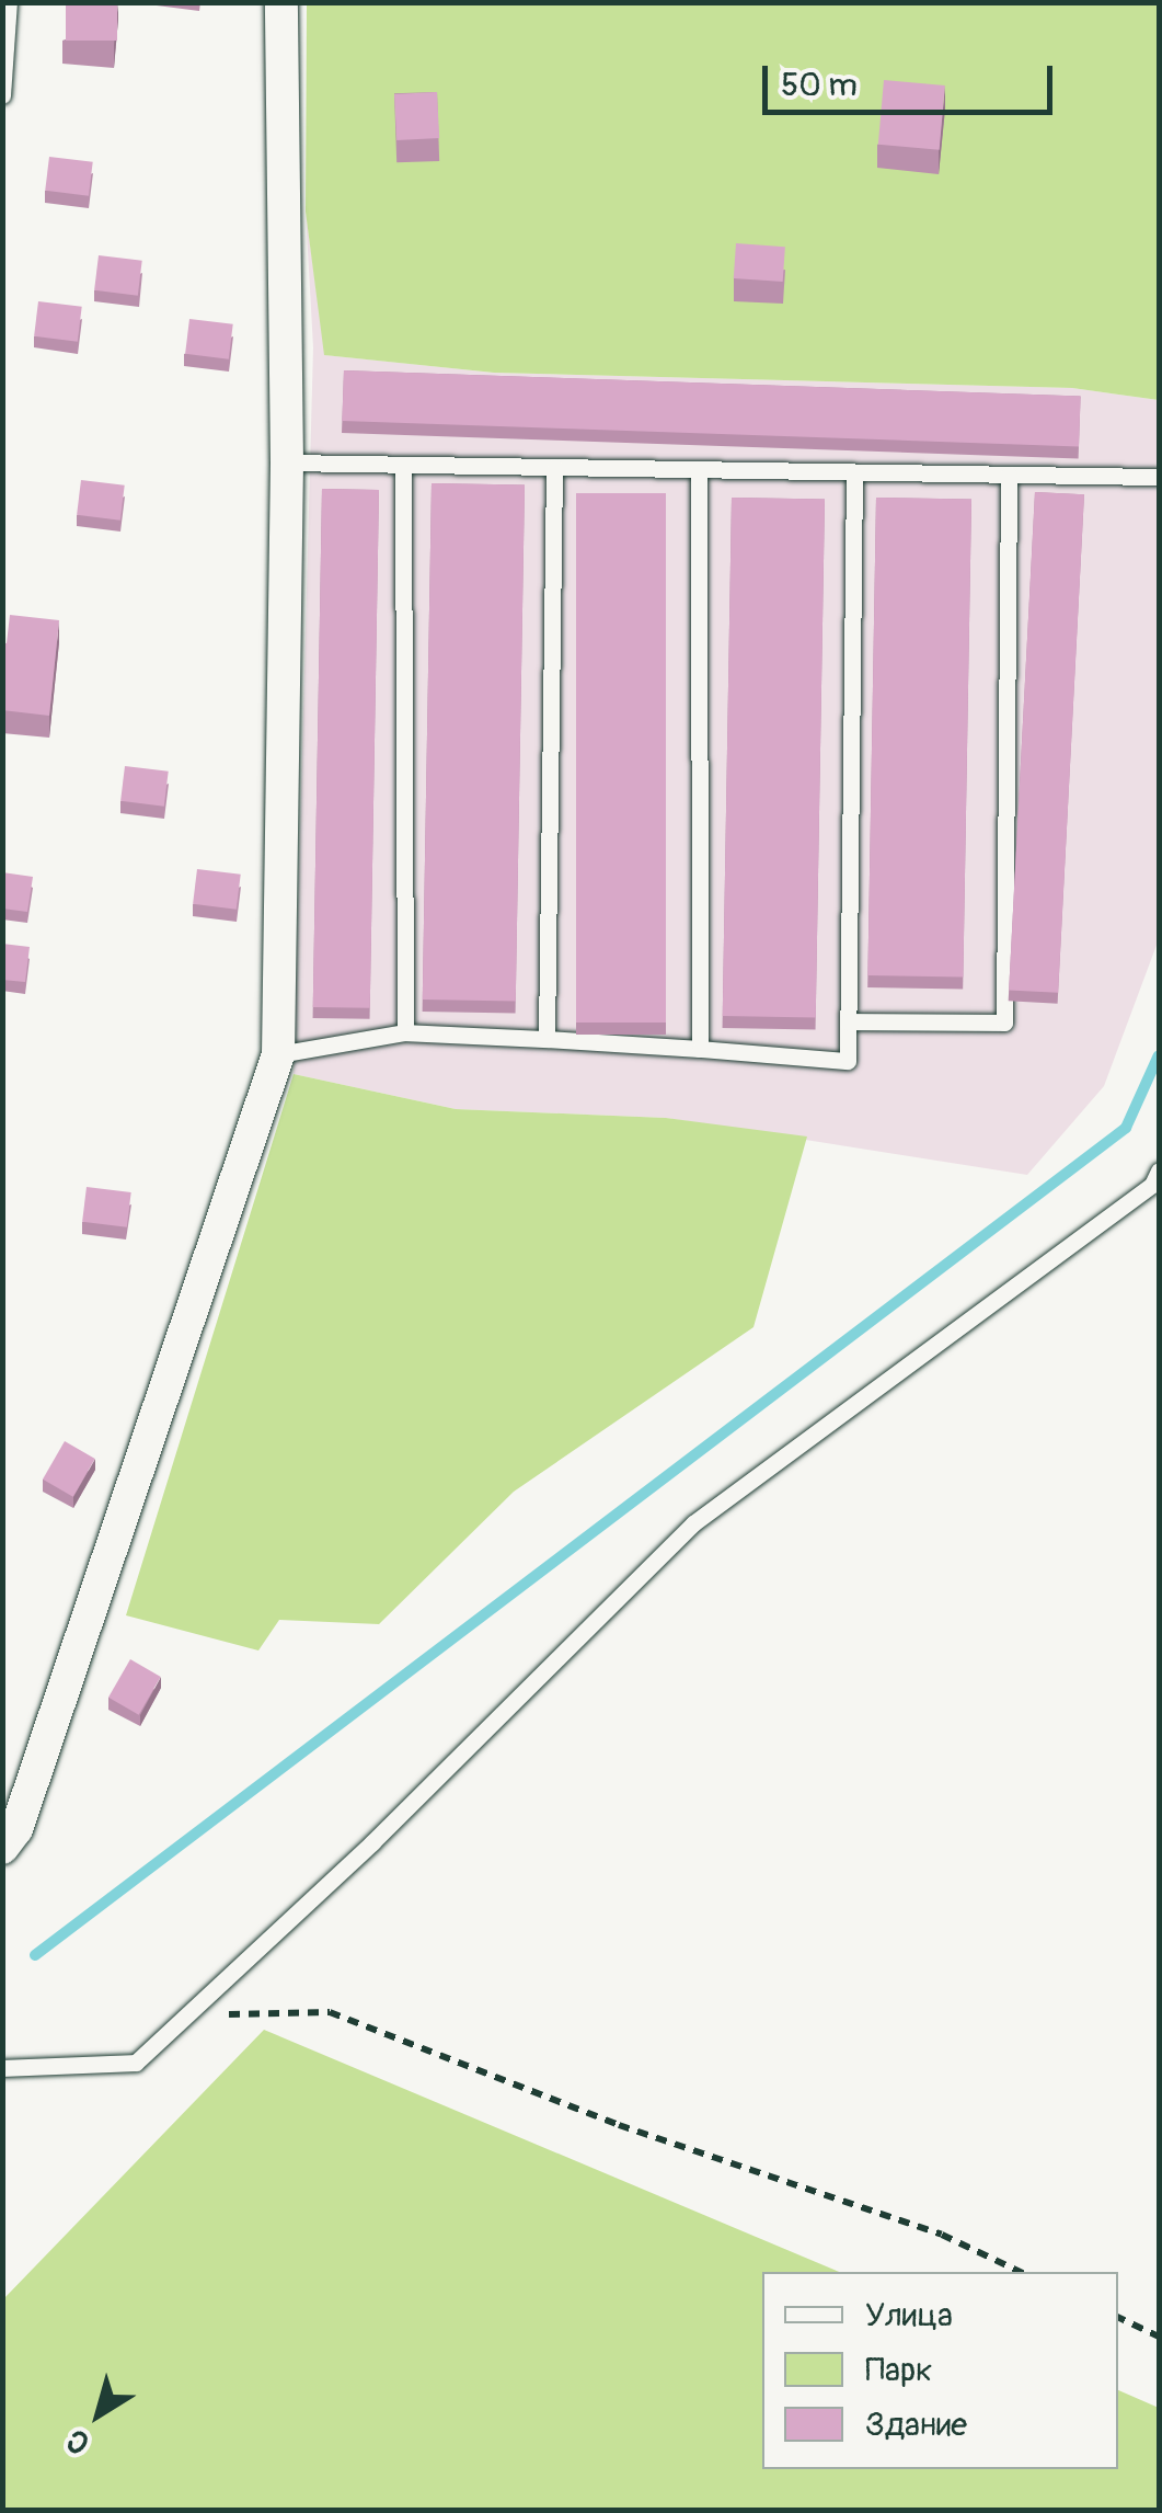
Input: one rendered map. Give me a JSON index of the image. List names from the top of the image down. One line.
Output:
{"legend":["Улица","Парк","Здание"],"scale_bar":"50 m","north":"bottom left"}
